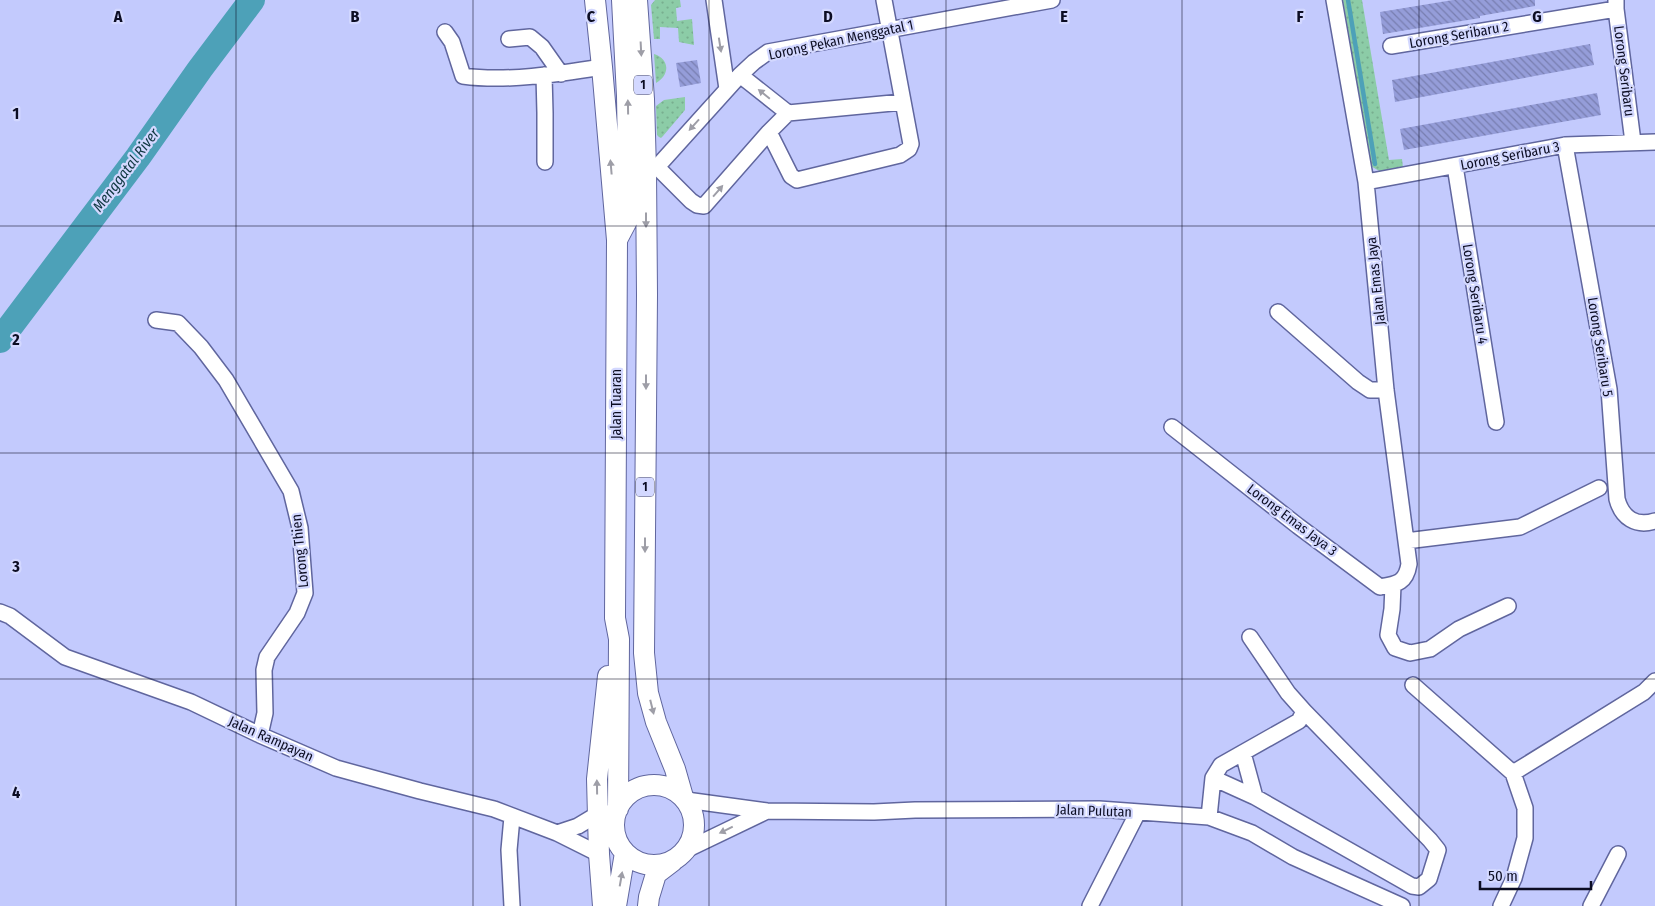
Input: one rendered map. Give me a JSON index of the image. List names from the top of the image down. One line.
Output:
{"streets":{"main road":["1","Jalan Tuaran"],"street":["Lorong Seribaru 2","Lorong Pekan Menggatal 1","Lorong Seribaru","Lorong Seribaru 3","Jalan Emas Jaya","Lorong Seribaru 4","Lorong Seribaru 5","Lorong Emas Jaya 3","Lorong Thien","Jalan Rampayan","Jalan Pulutan"]},"crossings":[["Lorong Seribaru 2","Lorong Seribaru"],["Lorong Pekan Menggatal 1","1"],["Lorong Seribaru","Lorong Seribaru 3"],["1","Jalan Tuaran"],["1","Jalan Pulutan"],["Lorong Seribaru 3","Jalan Emas Jaya"],["Lorong Seribaru 3","Lorong Seribaru 4"],["Lorong Seribaru 3","Lorong Seribaru 5"],["Jalan Emas Jaya","Lorong Emas Jaya 3"],["Jalan Tuaran","Jalan Pulutan"],["Lorong Thien","Jalan Rampayan"]],"water":["Menggatal River"],"scale_bar":"50 m","grid":{"columns":["A","B","C","D","E","F","G"],"rows":["1","2","3","4"]}}
